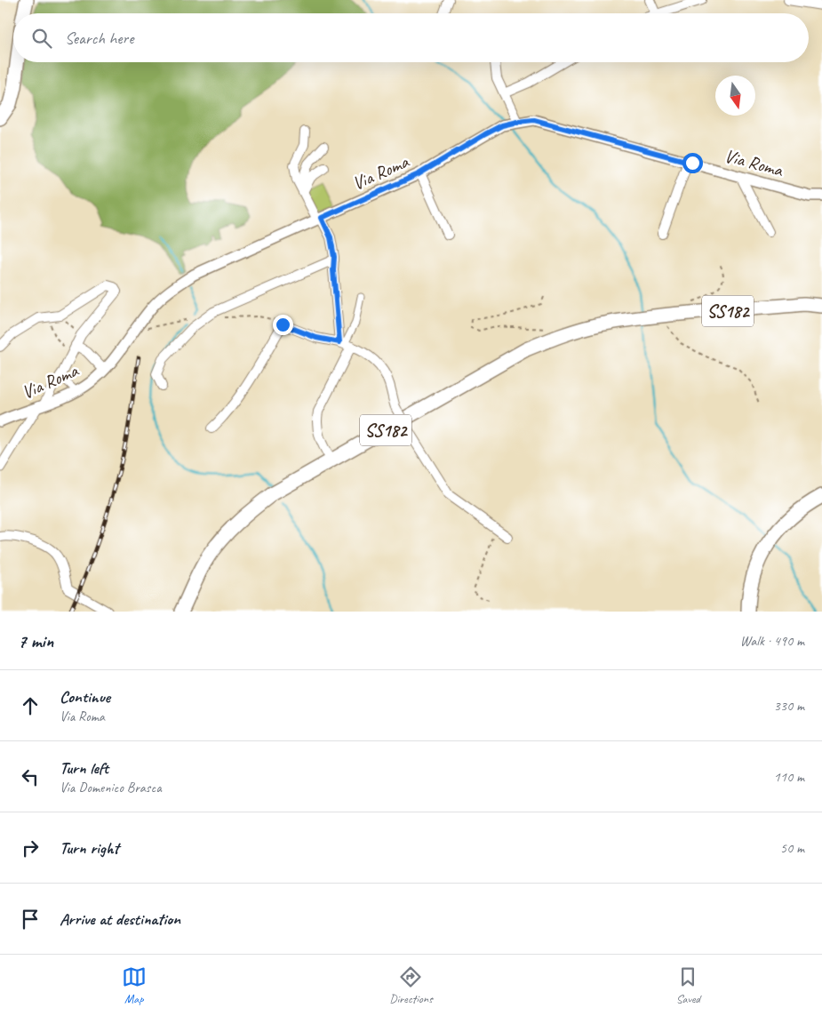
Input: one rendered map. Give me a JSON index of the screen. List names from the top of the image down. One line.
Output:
{"streets":{"main road":["SS182"],"street":["Via Roma"]},"north":"bottom","page":{"search":"Search here","heading":["7 min","Walk · 490 m"],"list":[["Continue","Via Roma","330 m"],["Turn left","Via Domenico Brasca","110 m"],["Turn right","50 m"],"Arrive at destination"],"nav":["Map","Directions","Saved"]}}
